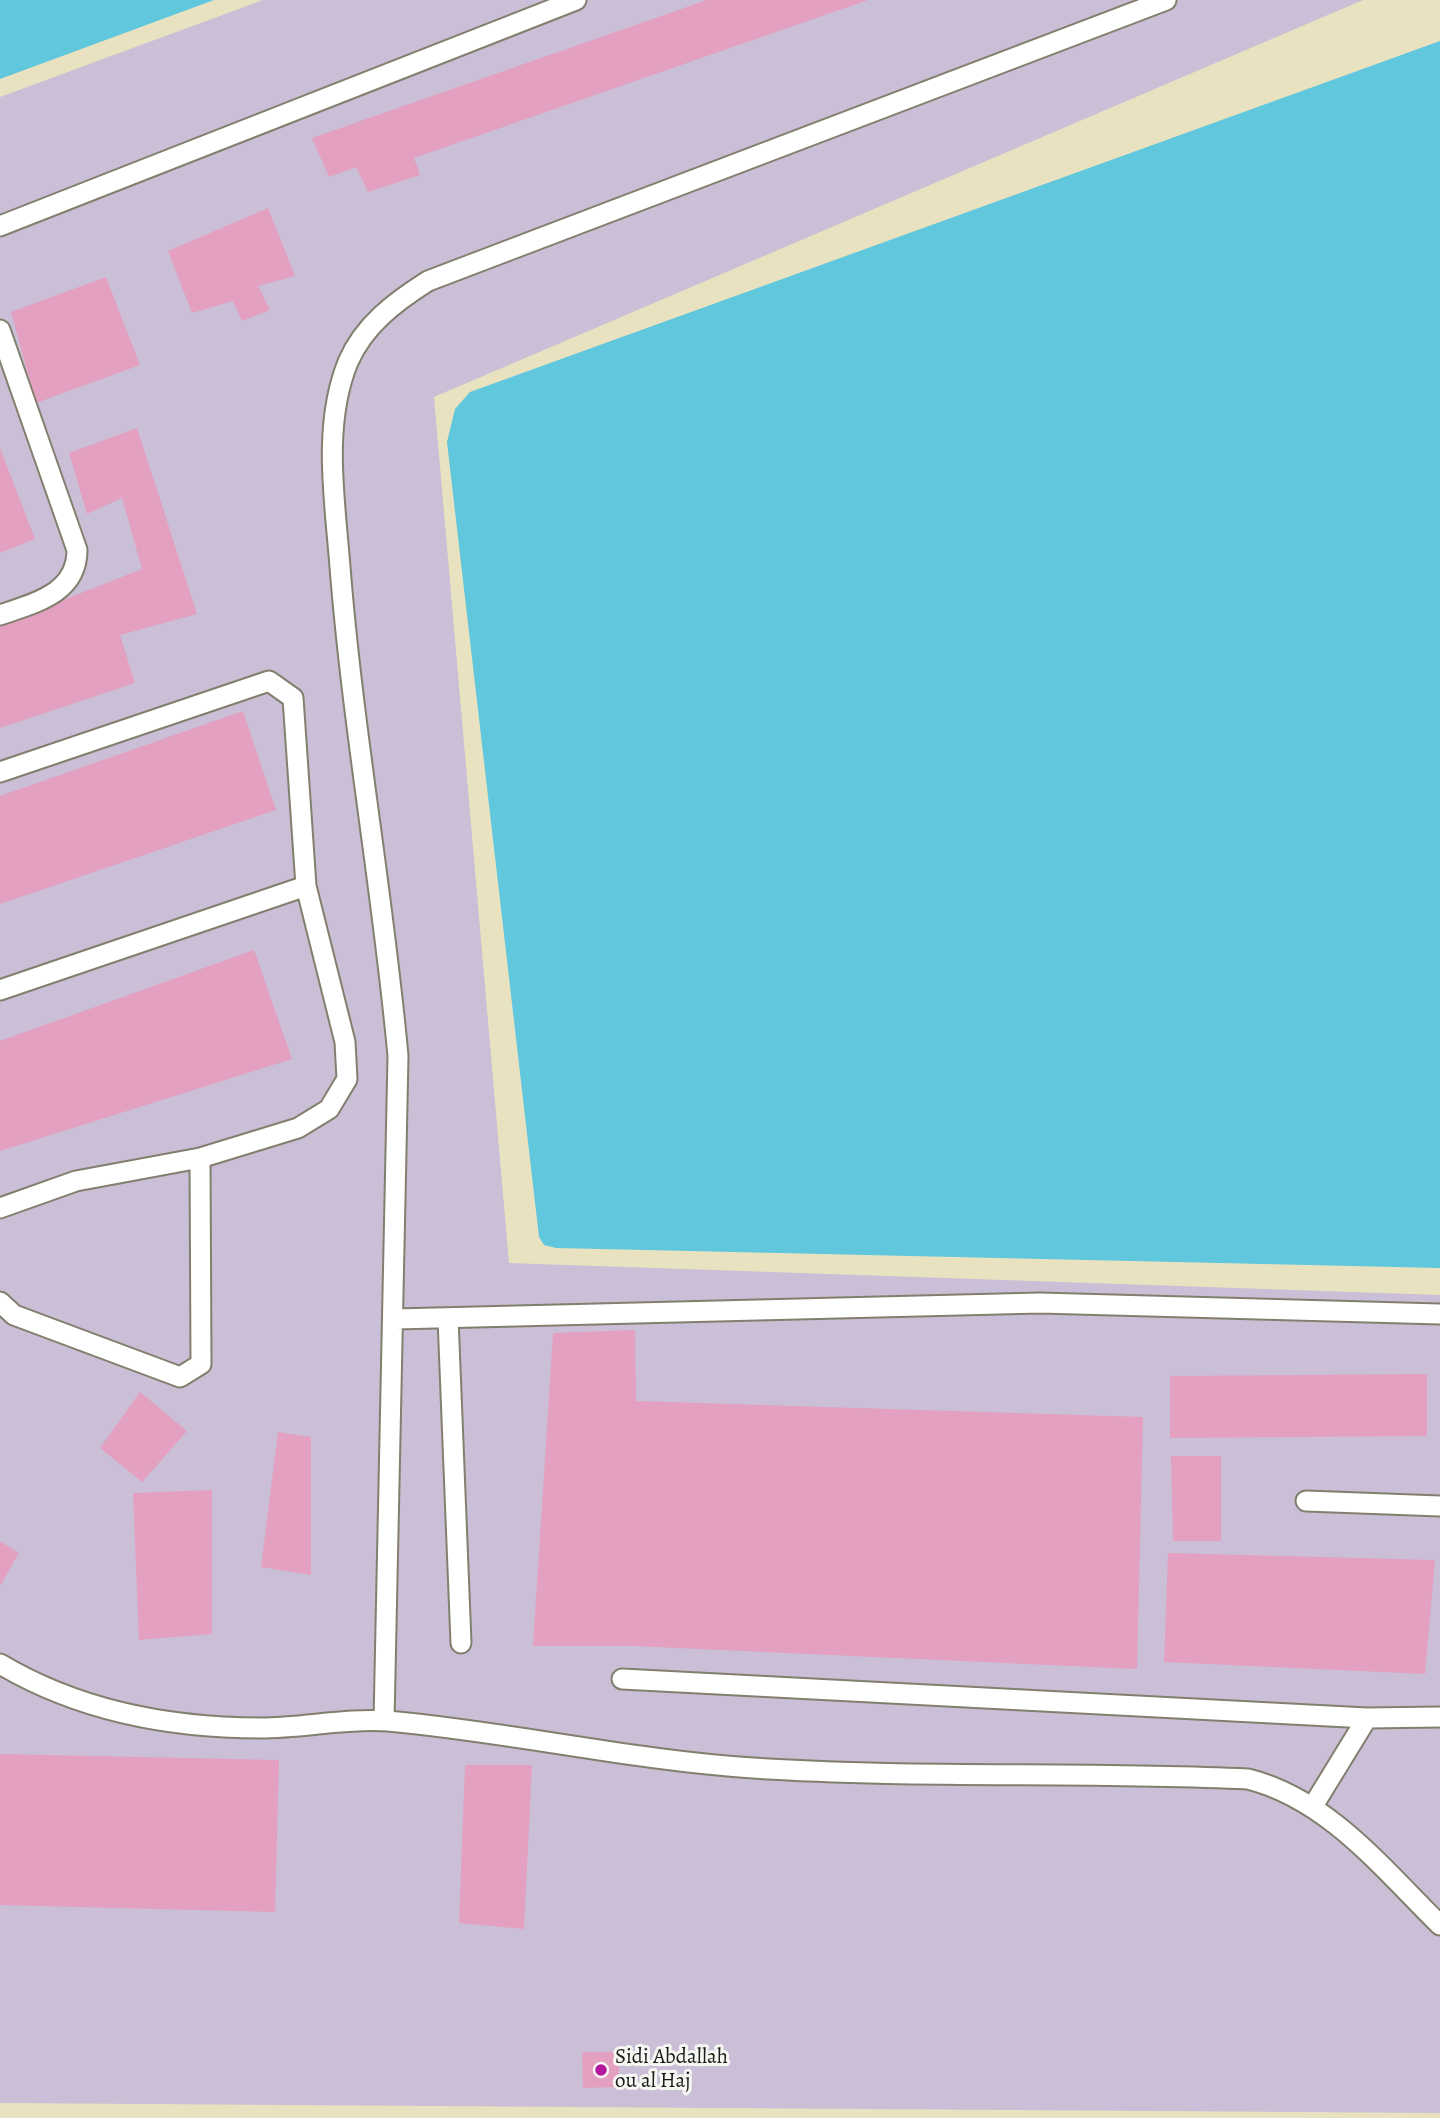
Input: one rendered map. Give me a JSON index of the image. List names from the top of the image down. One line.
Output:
{"places":["Sidi Abdallah ou al Haj"]}
